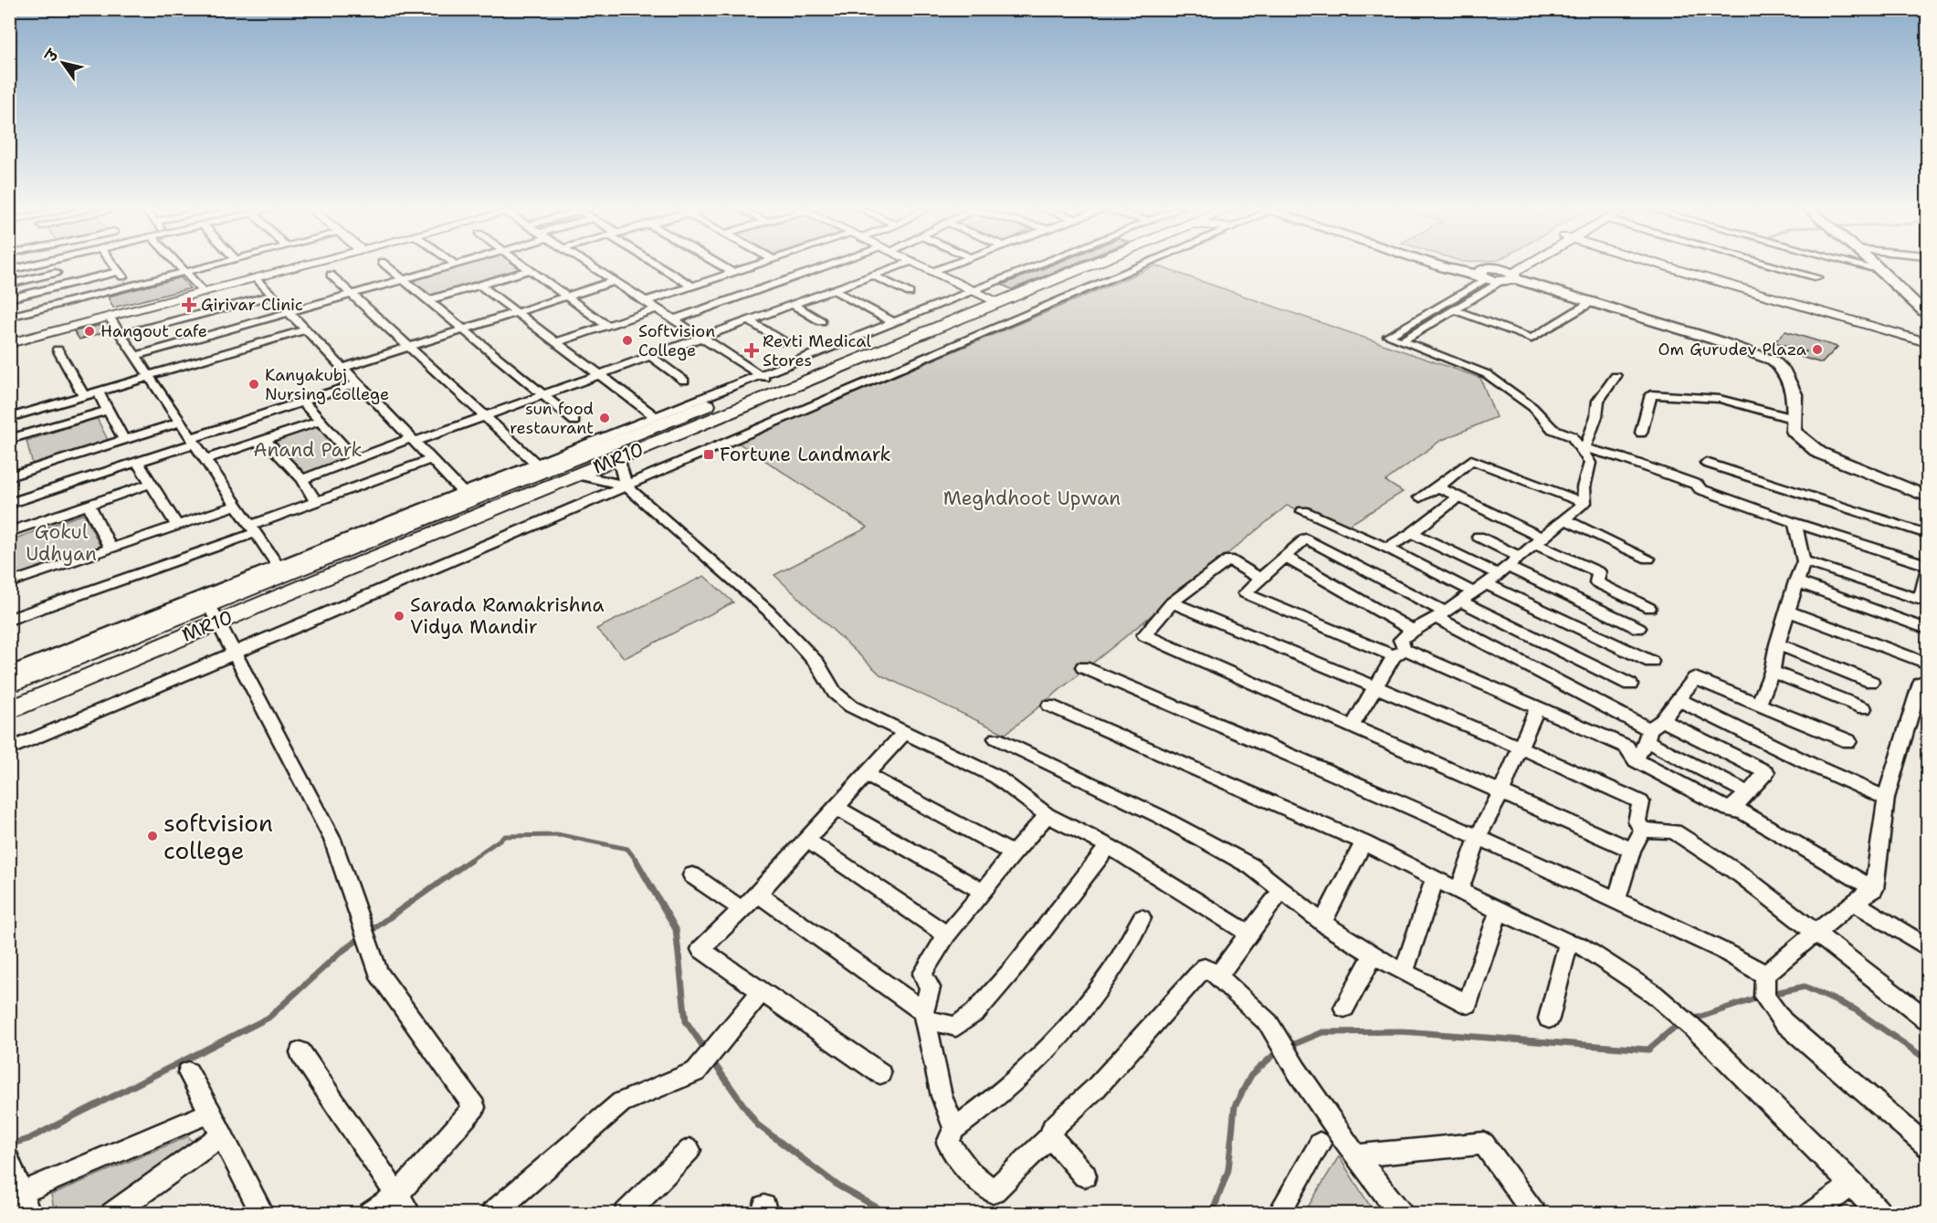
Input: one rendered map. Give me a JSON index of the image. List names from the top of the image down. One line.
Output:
{"streets":{"main road":["MR10"]},"parks":["Anand Park","Meghdhoot Upwan","Gokul Udhyan"],"places":{"health":["Girivar Clinic","Revti Medical Stores"],"other":["Hangout cafe","Softvision College","Om Gurudev Plaza","Kanyakubj Nursing College","sun food restaurant","Sarada Ramakrishna Vidya Mandir","softvision college"],"transit":["Fortune Landmark"]},"north":"top left"}
